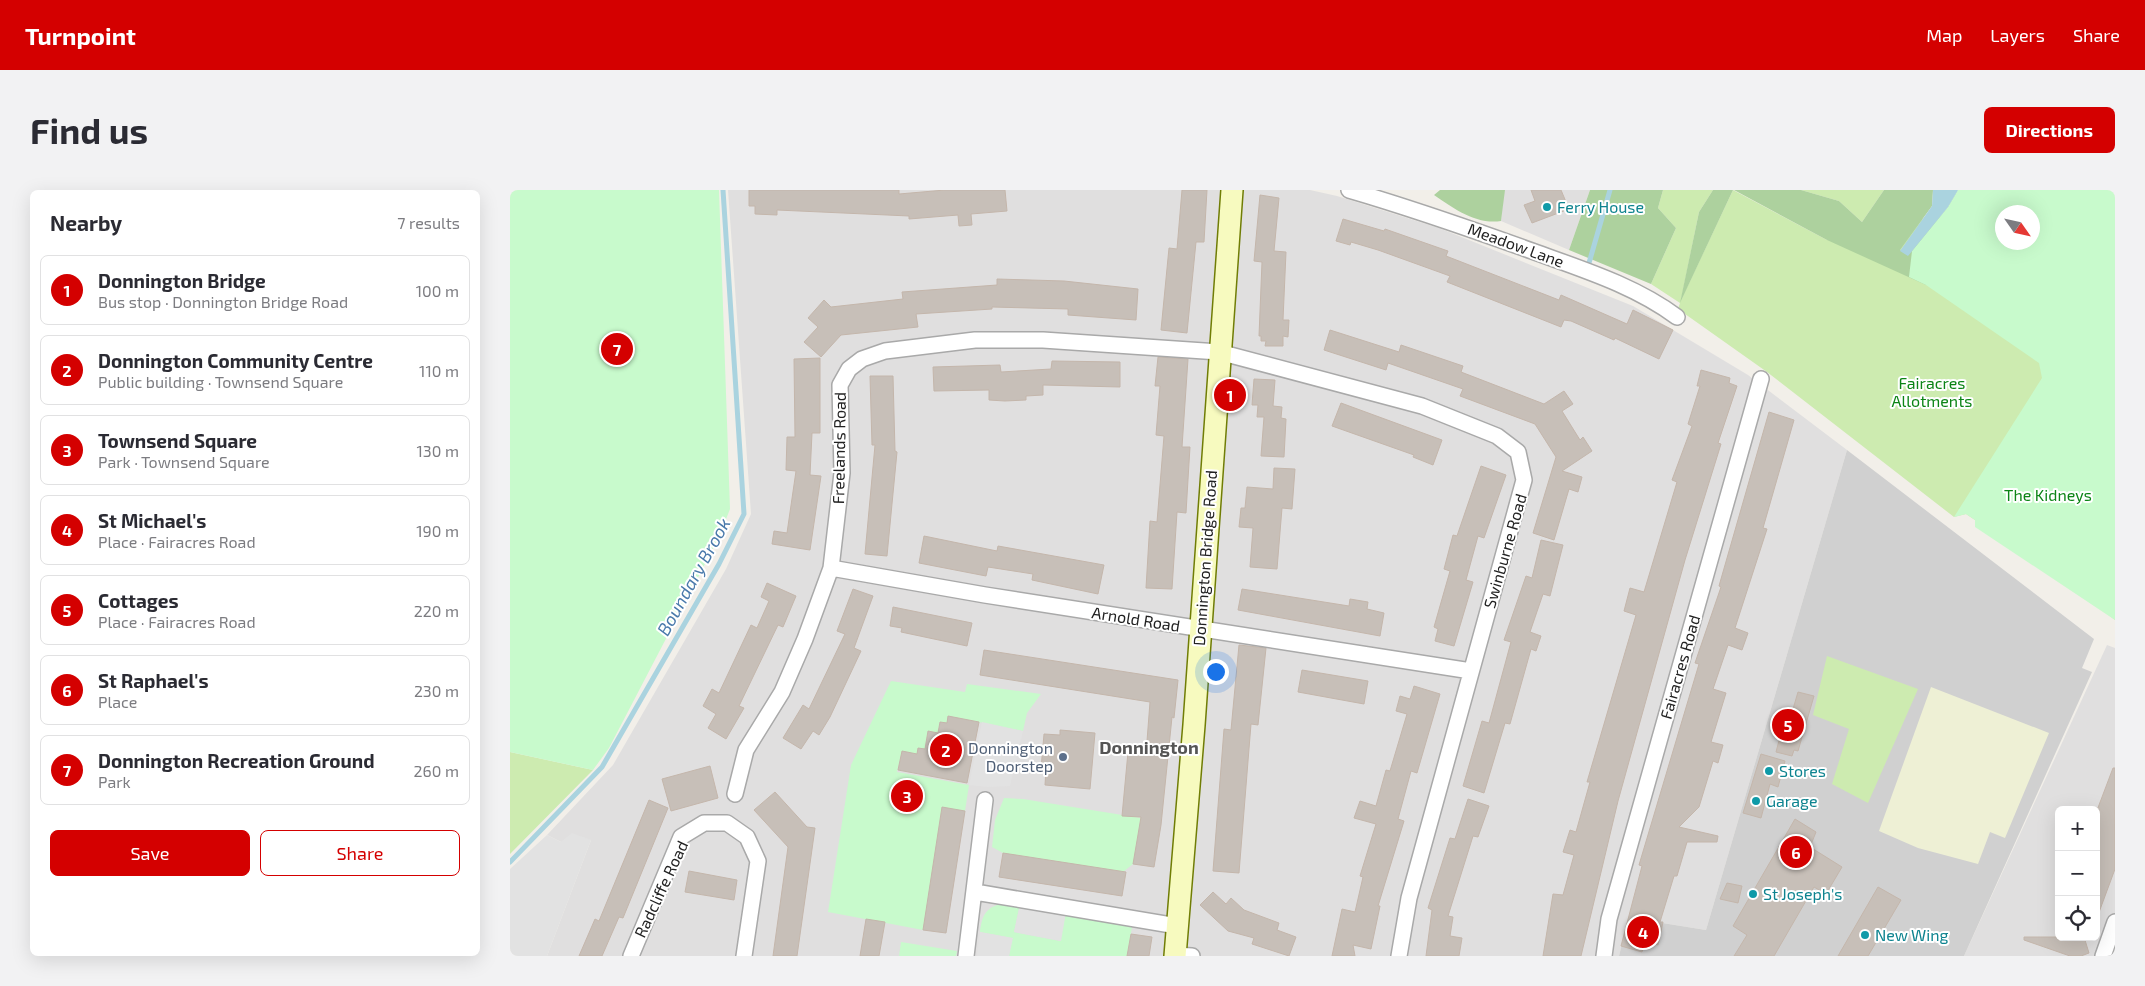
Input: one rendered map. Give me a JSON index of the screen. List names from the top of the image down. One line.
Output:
{"streets":{"main road":["Donnington Bridge Road"],"street":["Meadow Lane","Freelands Road","Swinburne Road","Arnold Road","Fairacres Road","Radcliffe Road"]},"crossings":[["Freelands Road","Swinburne Road"],["Freelands Road","Donnington Bridge Road"],["Freelands Road","Arnold Road"],["Swinburne Road","Donnington Bridge Road"],["Swinburne Road","Arnold Road"],["Donnington Bridge Road","Arnold Road"]],"districts":["Donnington"],"water":["Boundary Brook"],"parks":["Fairacres Allotments","The Kidneys"],"places":["Ferry House","Donnington Doorstep","Stores","Garage","St Joseph's","New Wing"],"north":"bottom right","page":{"header":"Turnpoint","nav":["Map","Layers","Share"],"buttons":["Directions",["Save","Share"]],"title":"Find us","heading":["Nearby","7 results"],"list":[{"mark":"1","name":"Donnington Bridge","note":"Bus stop · Donnington Bridge Road","value":"100 m"},{"mark":"2","name":"Donnington Community Centre","note":"Public building · Townsend Square","value":"110 m"},{"mark":"3","name":"Townsend Square","note":"Park · Townsend Square","value":"130 m"},{"mark":"4","name":"St Michael's","note":"Place · Fairacres Road","value":"190 m"},{"mark":"5","name":"Cottages","note":"Place · Fairacres Road","value":"220 m"},{"mark":"6","name":"St Raphael's","note":"Place","value":"230 m"},{"mark":"7","name":"Donnington Recreation Ground","note":"Park","value":"260 m"}],"pins":["7","1","5","2","3","6","4"],"map_buttons":["+","−"]}}
